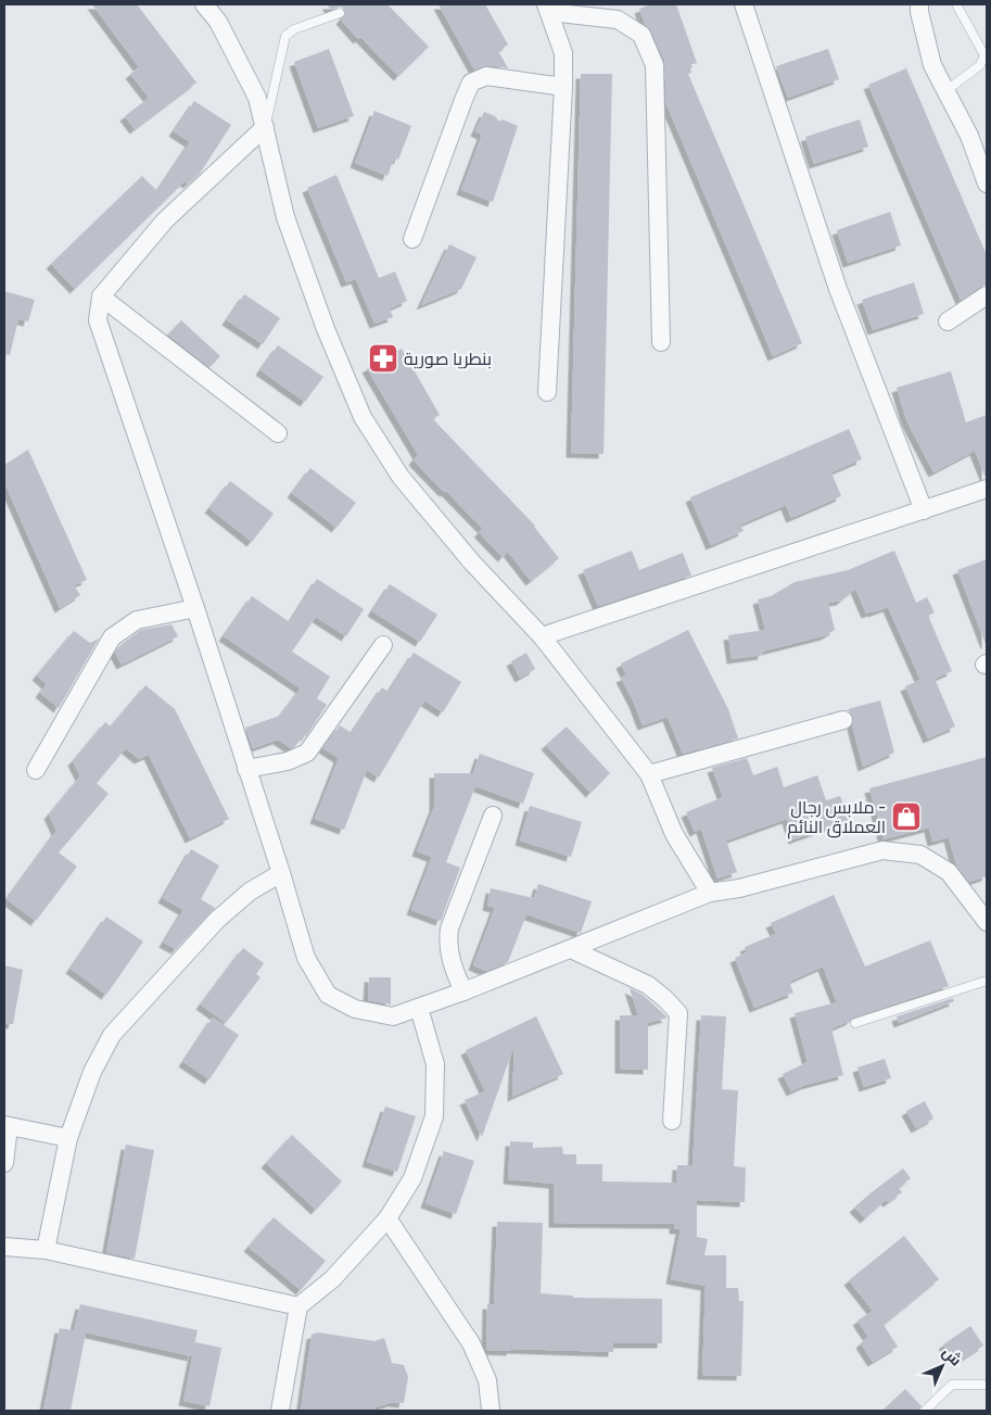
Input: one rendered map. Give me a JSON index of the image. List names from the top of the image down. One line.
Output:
{"places":{"pharmacy":["بنطريا صورية"],"shop":["ملابس رجال - العملاق النائم"]},"north":"top right"}
